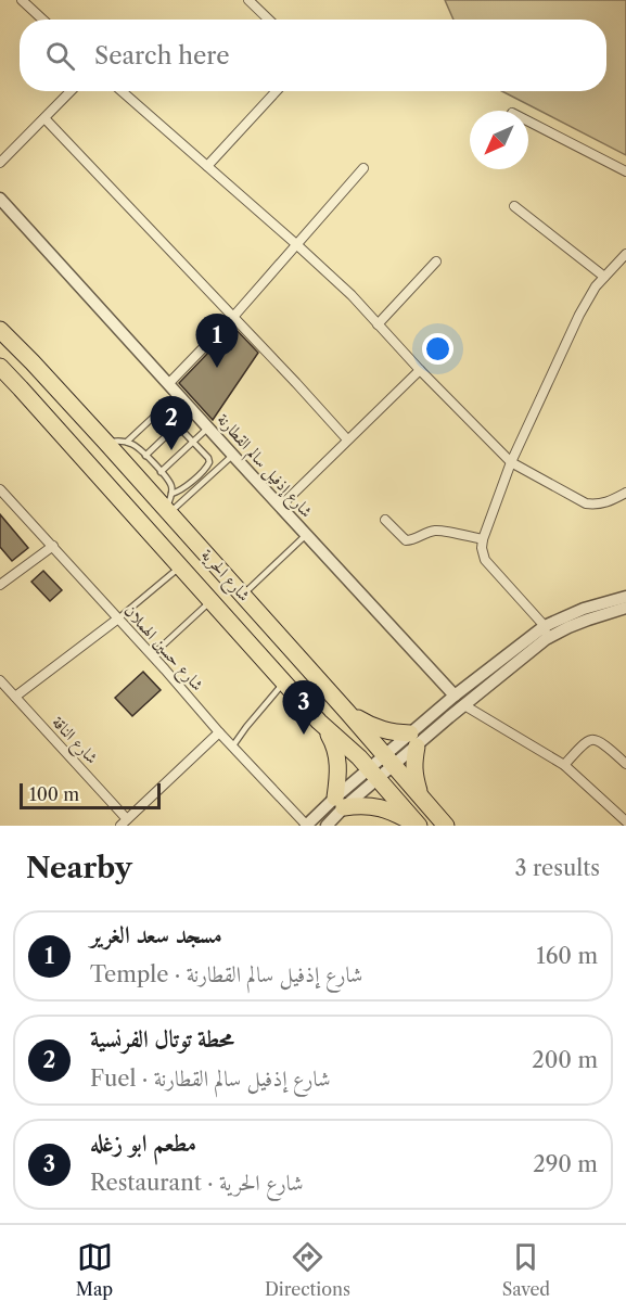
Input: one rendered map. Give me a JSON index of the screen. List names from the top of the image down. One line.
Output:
{"streets":{"highway":["شارع الحرية"],"street":["شارع إذفيل سالم القطارنة","شارع حسين الهملان","شارع الناقة"]},"scale_bar":"100 m","north":"bottom left","page":{"search":"Search here","pins":["1","2","3"],"scale":"100 m","heading":["Nearby","3 results"],"list":[{"mark":"1","name":"مسجد سعد الغرير","note":"Temple · شارع إذفيل سالم القطارنة","value":"160 m"},{"mark":"2","name":"محطة توتال الفرنسية","note":"Fuel · شارع إذفيل سالم القطارنة","value":"200 m"},{"mark":"3","name":"مطعم ابو زغله","note":"Restaurant · شارع الحرية","value":"290 m"}],"nav":["Map","Directions","Saved"]}}
